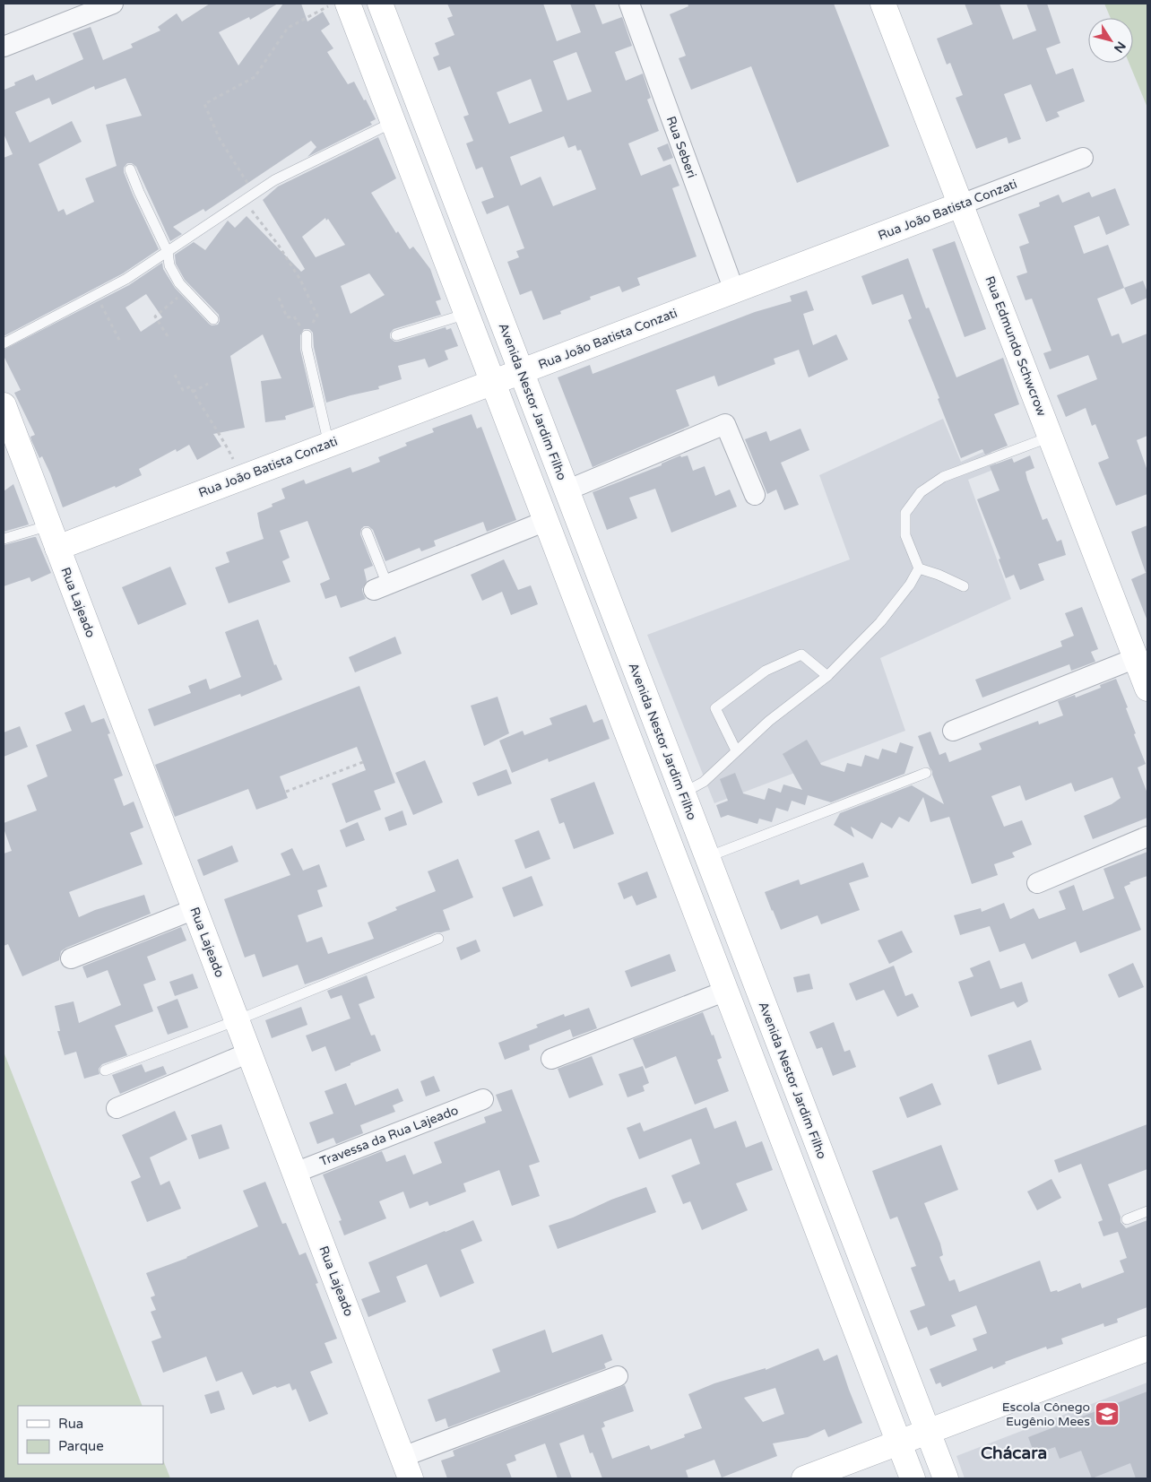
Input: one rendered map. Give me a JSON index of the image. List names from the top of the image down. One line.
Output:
{"streets":{"main road":["Rua João Batista Conzati","Rua Edmundo Schwcrow","Avenida Nestor Jardim Filho","Rua Lajeado"],"street":["Rua Seberi","Travessa da Rua Lajeado"]},"crossings":[["Rua Seberi","Rua João Batista Conzati"],["Rua João Batista Conzati","Rua Edmundo Schwcrow"],["Rua João Batista Conzati","Avenida Nestor Jardim Filho"],["Rua João Batista Conzati","Rua Lajeado"],["Rua Lajeado","Travessa da Rua Lajeado"]],"districts":["Chácara"],"places":{"school or university":["Escola Cônego Eugênio Mees"]},"legend":["Rua","Parque"],"north":"bottom right"}
